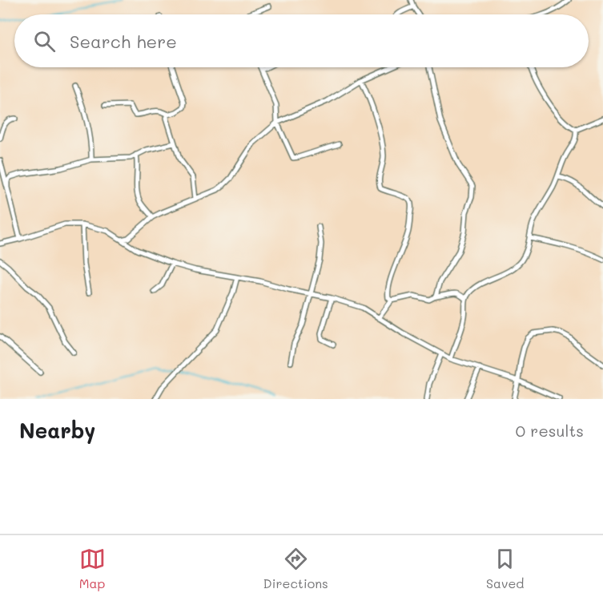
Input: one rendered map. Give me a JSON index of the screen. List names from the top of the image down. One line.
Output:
{"page":{"search":"Search here","heading":["Nearby","0 results"],"nav":["Map","Directions","Saved"]}}
